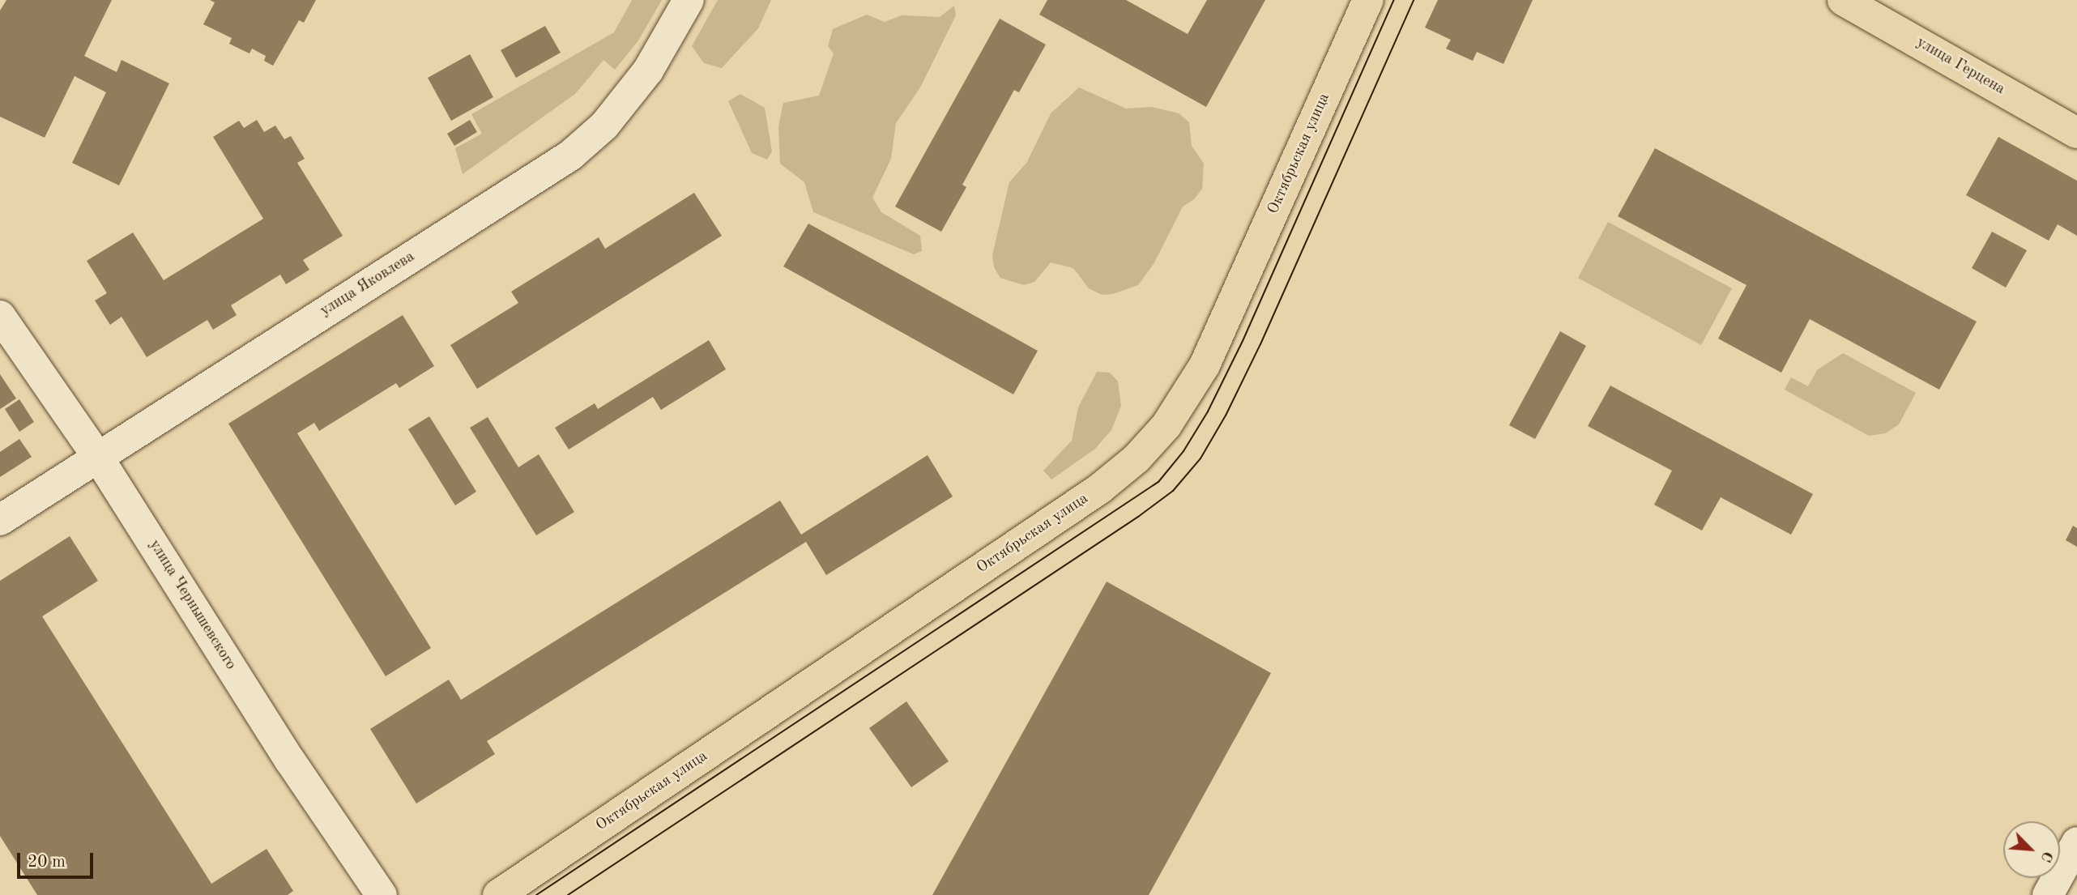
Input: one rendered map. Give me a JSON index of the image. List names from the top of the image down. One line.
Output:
{"streets":{"main road":["улица Герцена","Октябрьская улица"],"street":["улица Яковлева","улица Чернышевского"]},"crossings":[["улица Яковлева","улица Чернышевского"]],"scale_bar":"20 m","north":"bottom right"}
